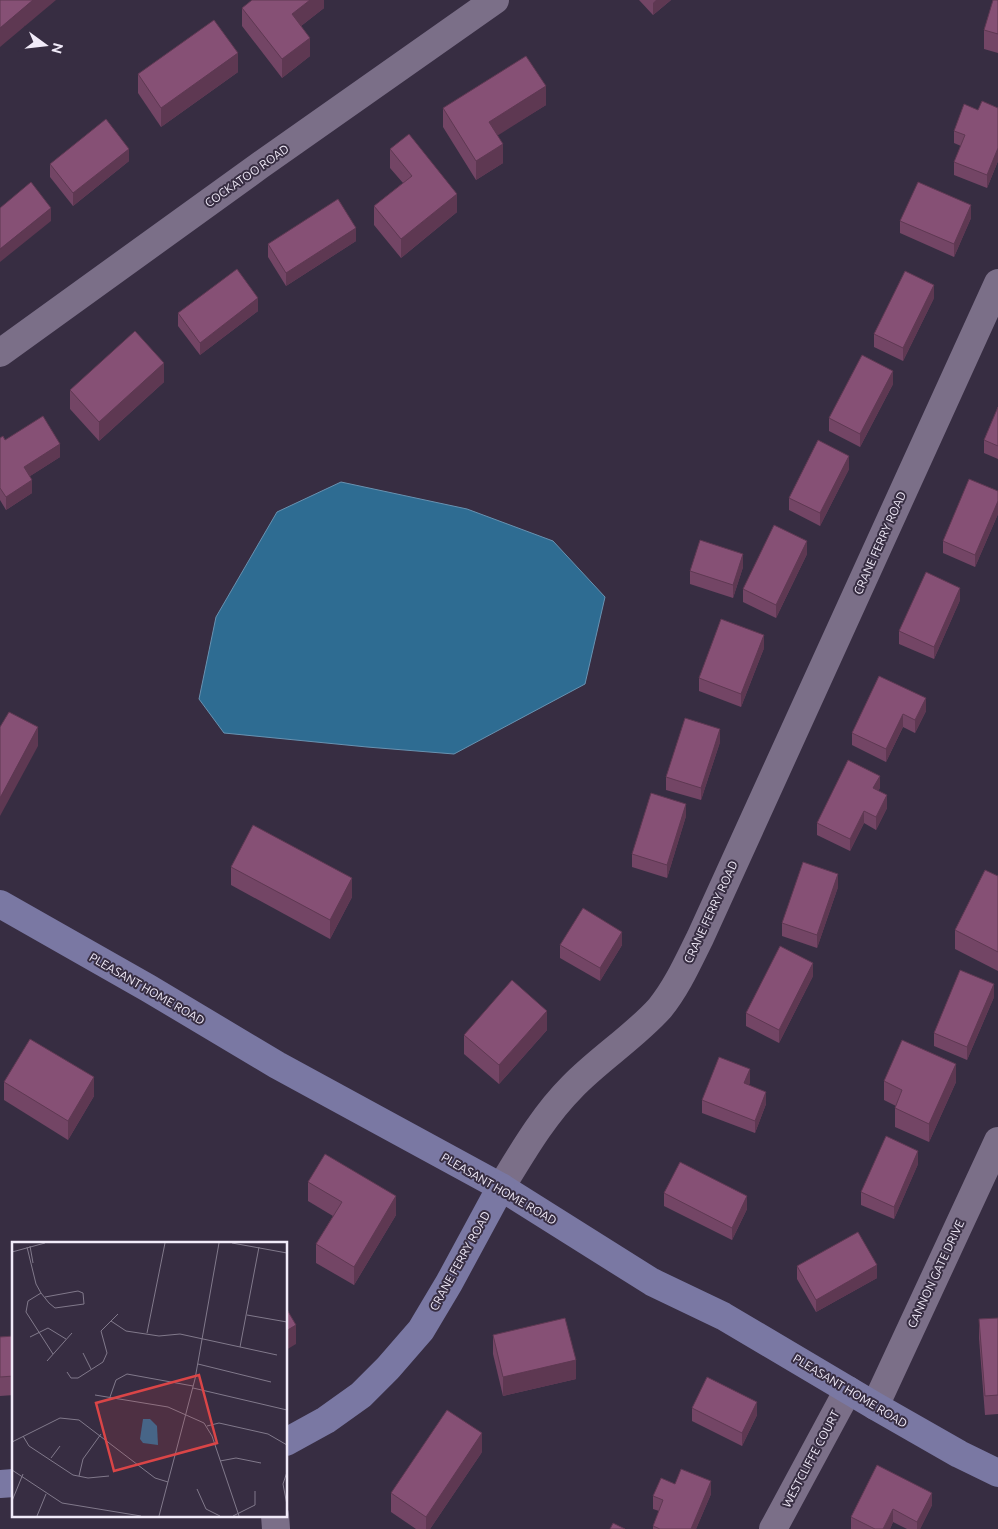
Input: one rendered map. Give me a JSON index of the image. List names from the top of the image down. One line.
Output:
{"streets":{"main road":["CRANE FERRY ROAD","PLEASANT HOME ROAD"],"street":["COCKATOO ROAD","CANNON GATE DRIVE","WESTCLIFFE COURT"]},"crossings":[["CRANE FERRY ROAD","PLEASANT HOME ROAD"],["PLEASANT HOME ROAD","CANNON GATE DRIVE"],["PLEASANT HOME ROAD","WESTCLIFFE COURT"]],"north":"right"}
